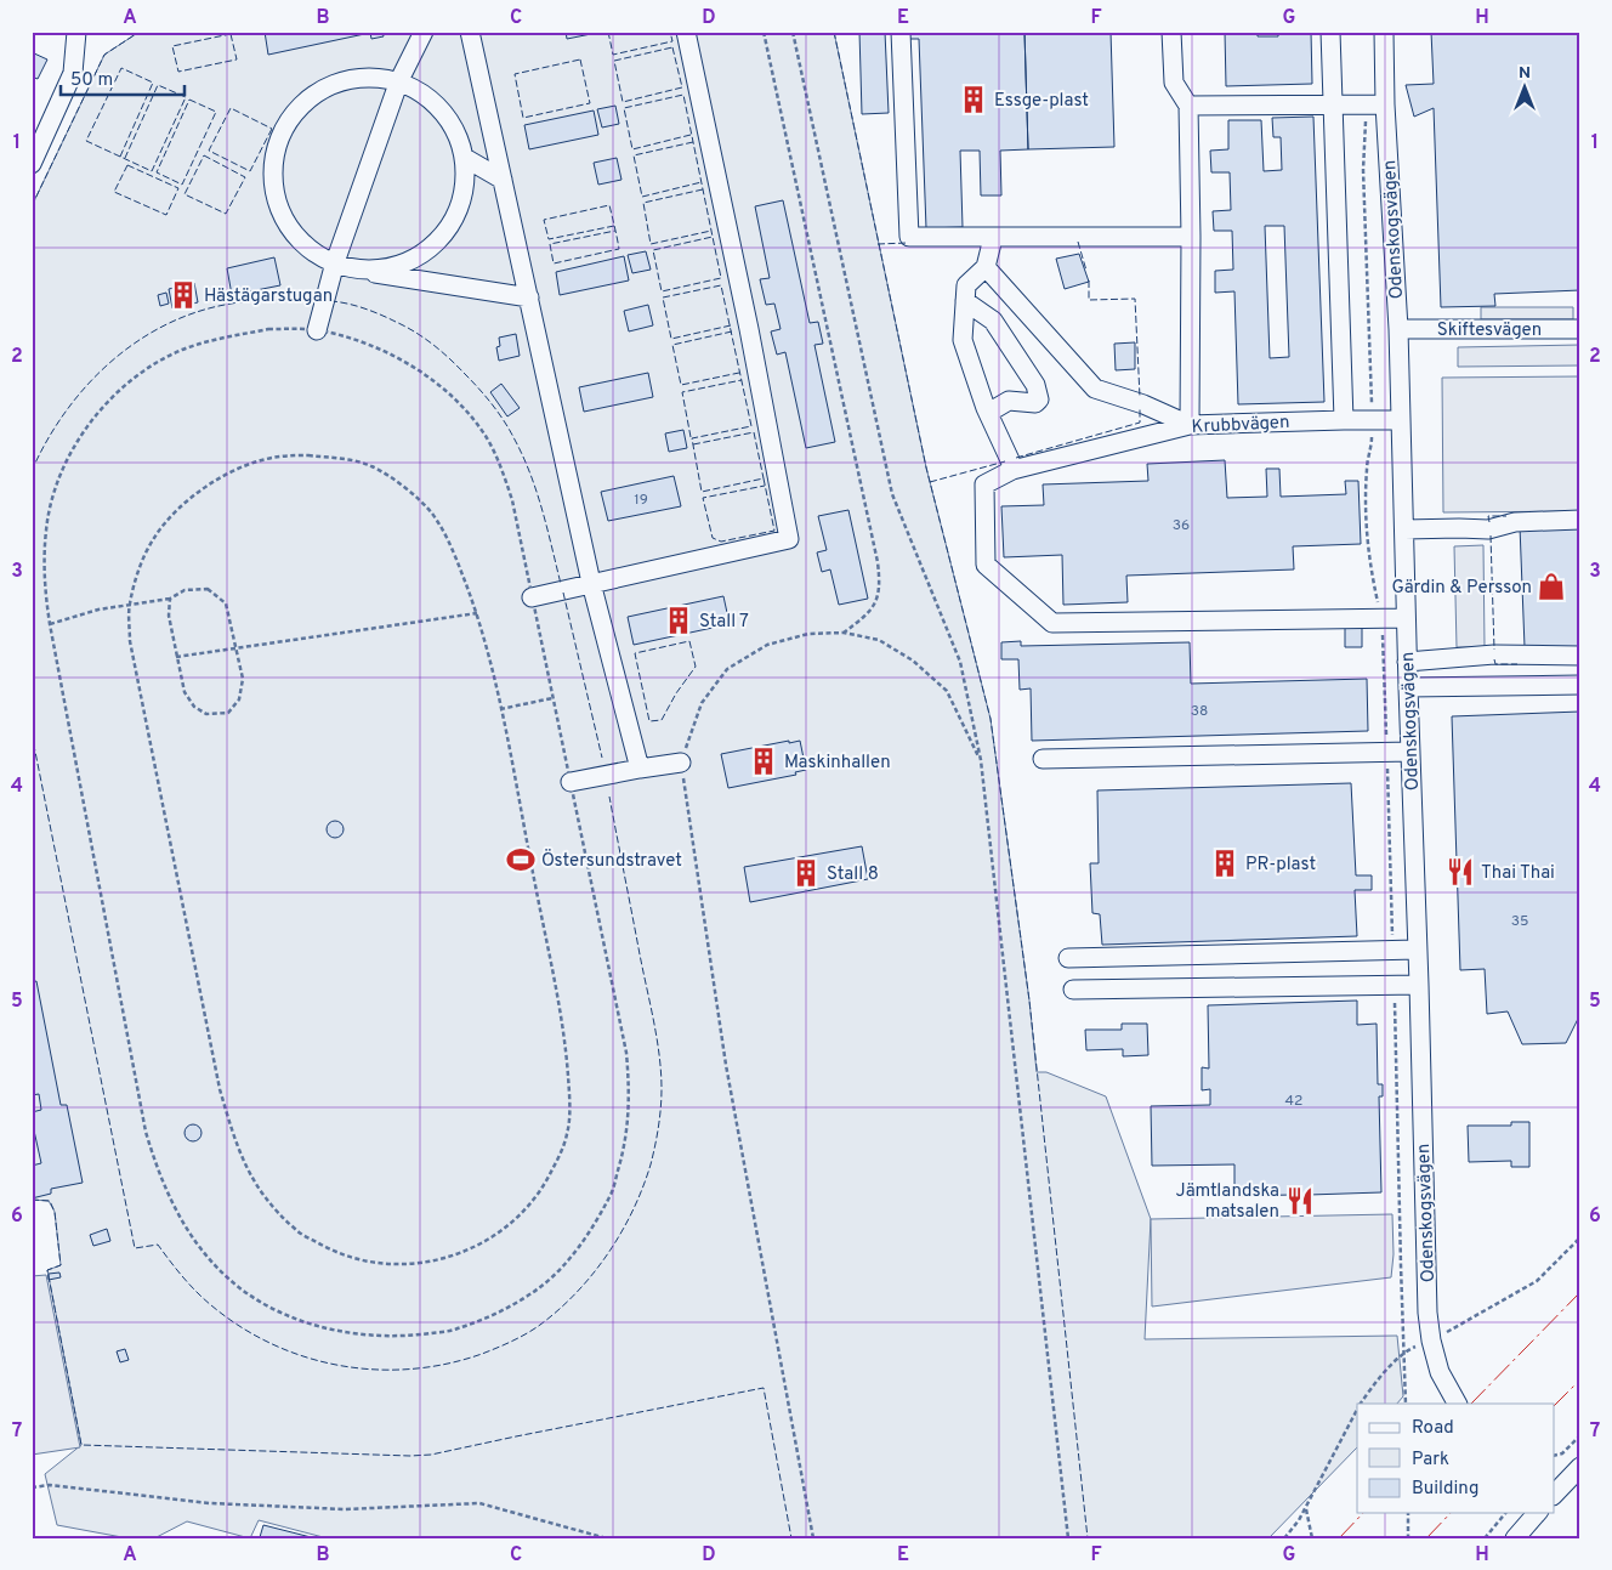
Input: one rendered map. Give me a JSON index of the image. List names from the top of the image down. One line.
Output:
{"streets":{"street":["Odenskogsvägen","Skiftesvägen","Krubbvägen"]},"crossings":[["Odenskogsvägen","Skiftesvägen"],["Odenskogsvägen","Krubbvägen"]],"places":{"building":["Essge-plast","Hästägarstugan","Stall 7","Maskinhallen","PR-plast","Stall 8"],"shop":["Gärdin & Persson"],"sports":["Östersundstravet"],"restaurant":["Thai Thai","Jämtlandska matsalen"]},"house_numbers":["19","36","38","35","42"],"legend":["Road","Park","Building"],"scale_bar":"50 m","north":"top","grid":{"columns":["A","B","C","D","E","F","G","H"],"rows":["1","2","3","4","5","6","7"]}}
